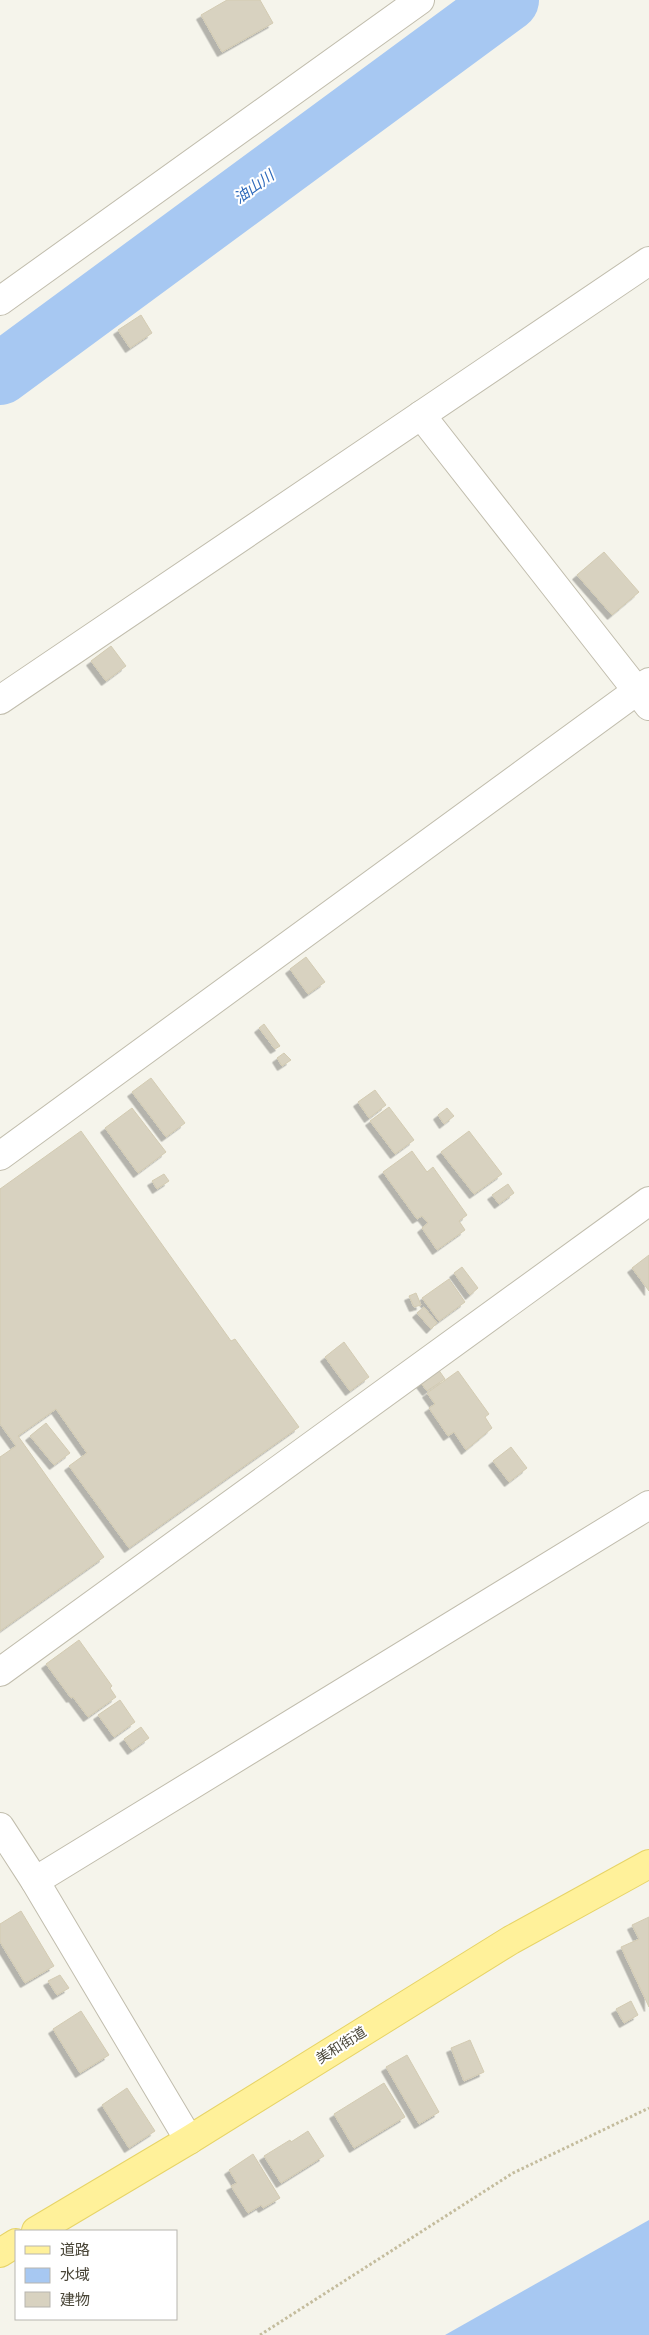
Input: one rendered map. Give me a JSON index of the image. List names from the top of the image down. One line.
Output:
{"streets":{"main road":["美和街道"]},"water":["油山川"],"legend":["道路","水域","建物"]}
